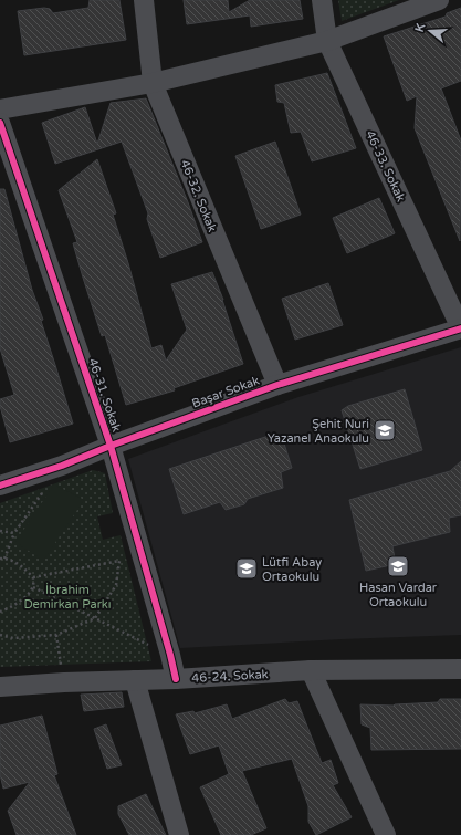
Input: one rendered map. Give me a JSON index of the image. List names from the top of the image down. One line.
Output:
{"streets":{"street":["46-33. Sokak","46-32. Sokak","Başar Sokak","46-31. Sokak","46-24. Sokak"]},"crossings":[["46-33. Sokak","Başar Sokak"],["46-32. Sokak","Başar Sokak"],["Başar Sokak","46-31. Sokak"],["46-31. Sokak","46-24. Sokak"]],"parks":["İbrahim Demirkan Parkı"],"places":{"school or university":["Şehit Nuri Yazanel Anaokulu","Hasan Vardar Ortaokulu","Lütfi Abay Ortaokulu"]},"north":"left"}
